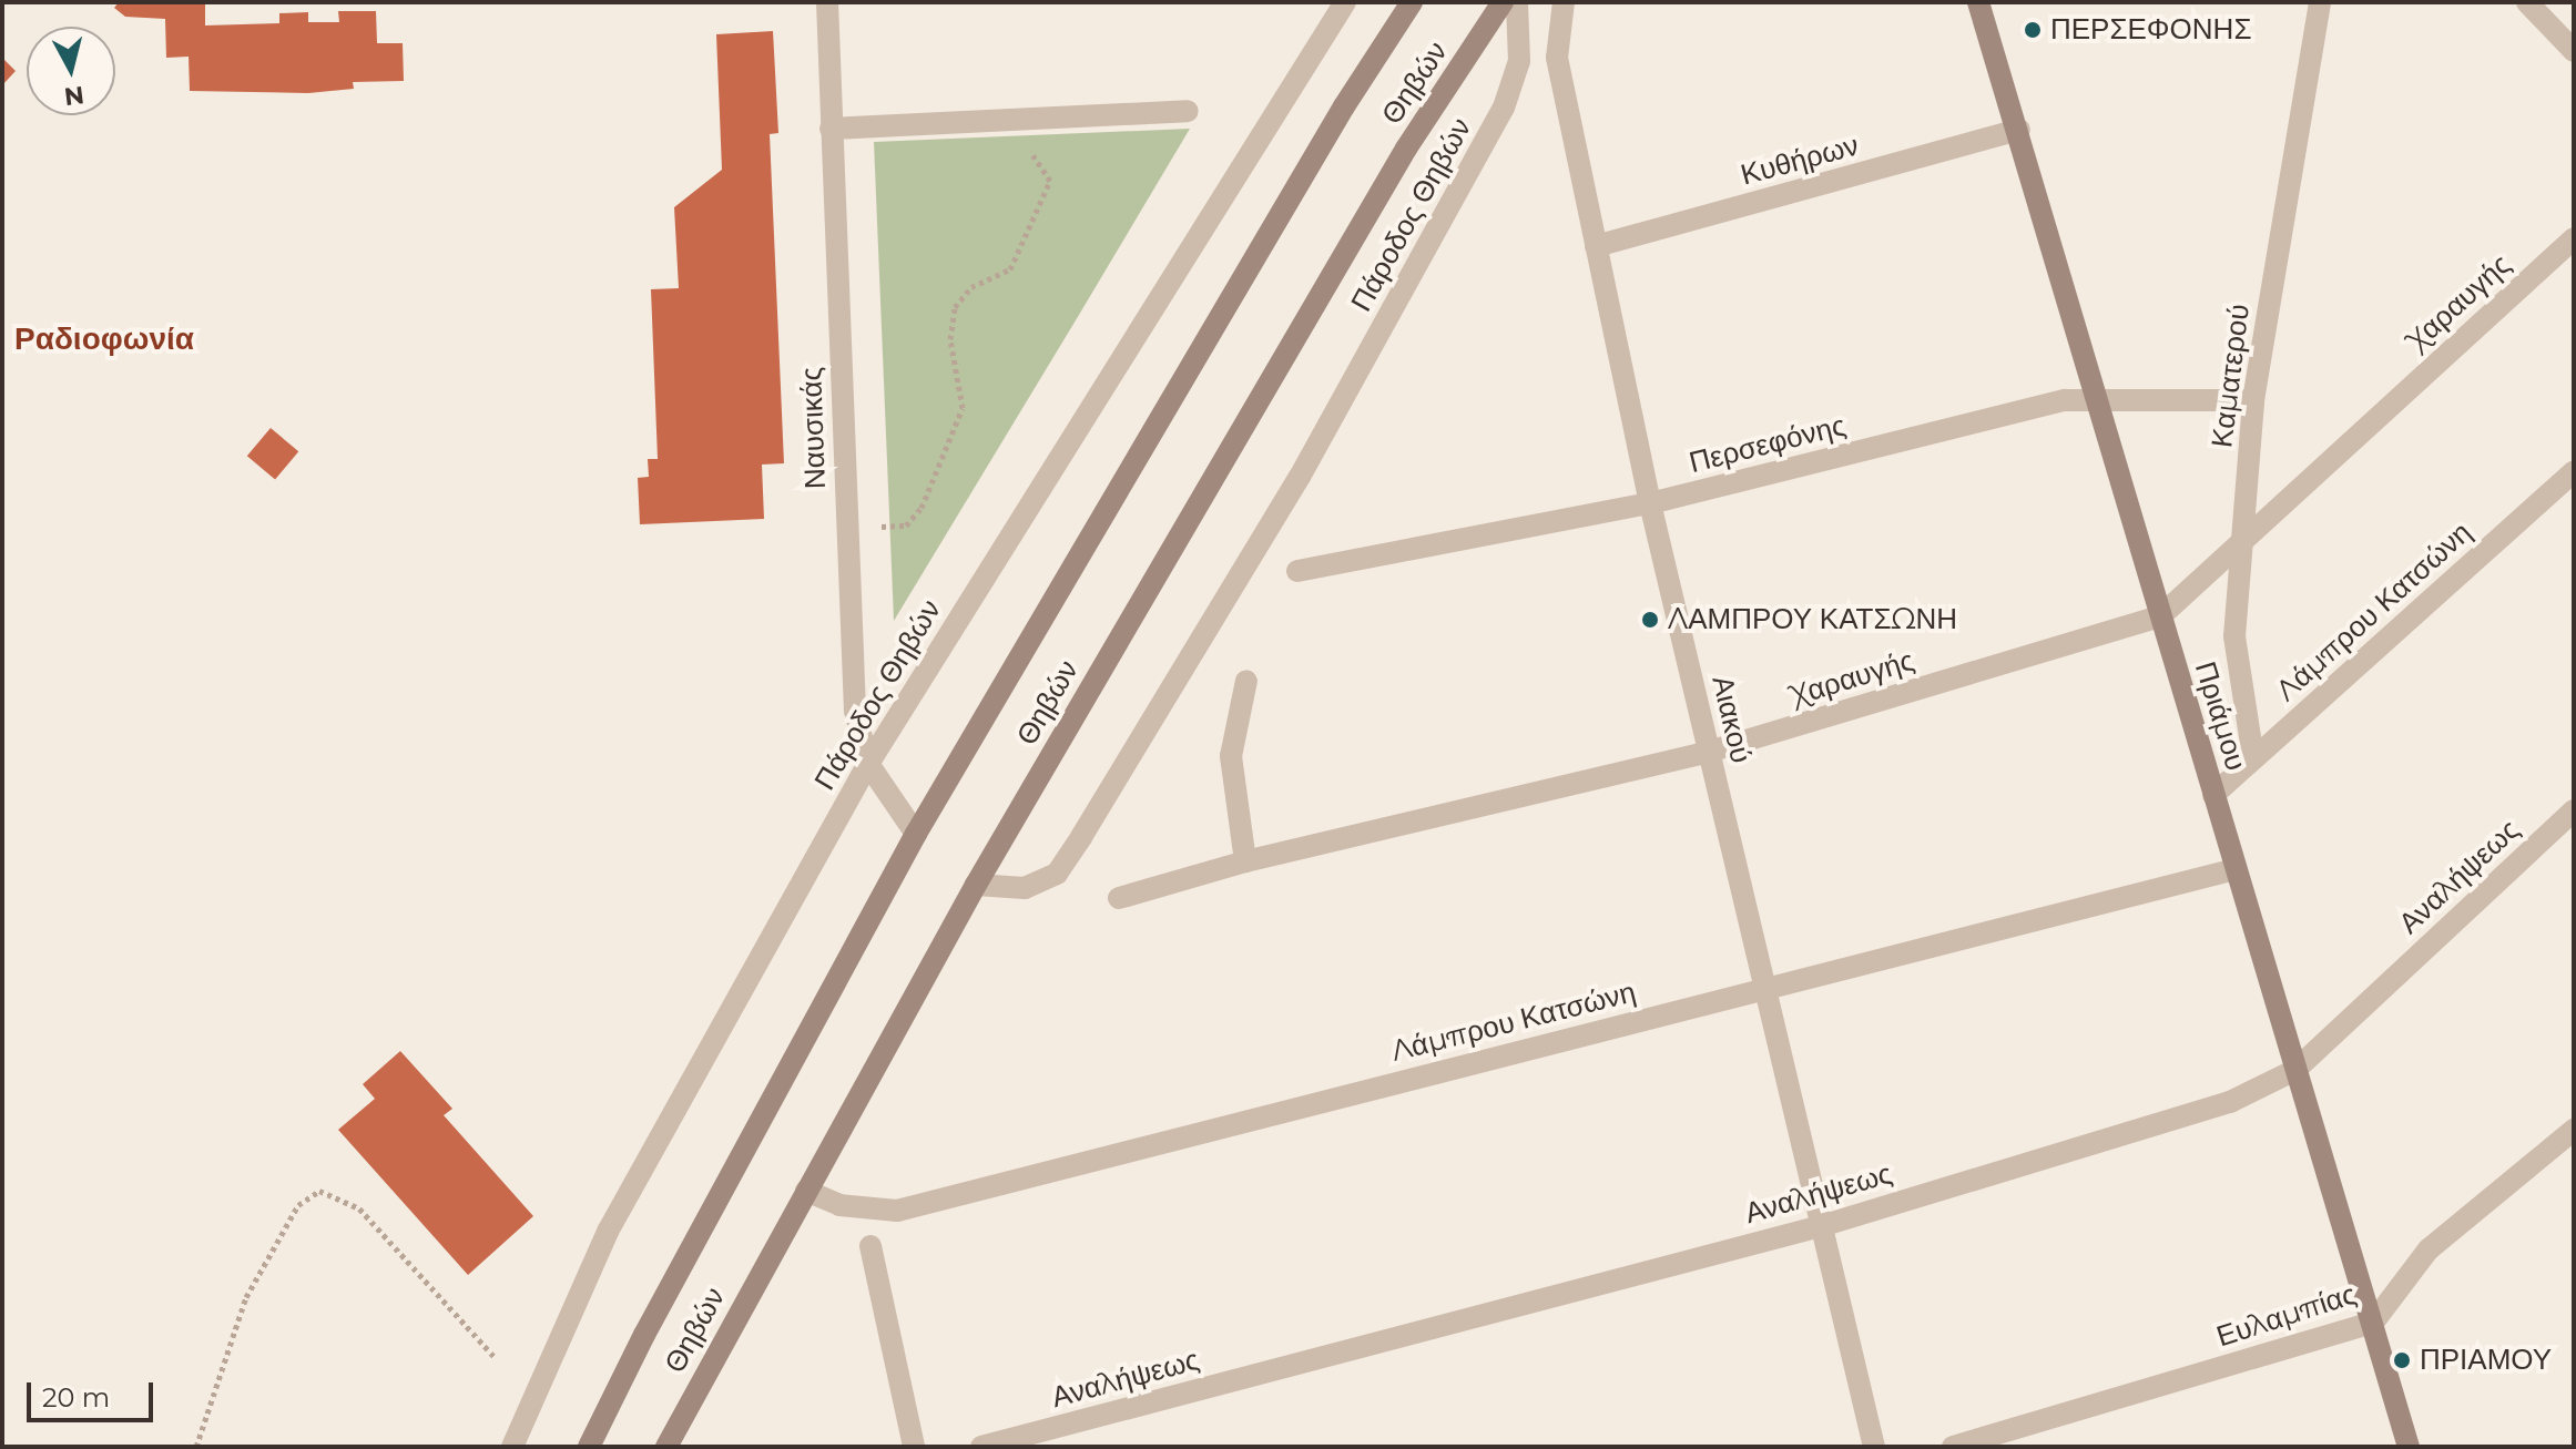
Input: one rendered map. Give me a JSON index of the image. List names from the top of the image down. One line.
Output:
{"streets":{"main road":["Θηβών","Πριάμου"],"street":["Κυθήρων","Πάροδος Θηβών","Χαραυγής","Καματερού","Ναυσικάς","Περσεφόνης","Λάμπρου Κατσώνη","Αιακού","Αναλήψεως","Ευλαμπίας"]},"crossings":[["Θηβών","Πάροδος Θηβών"],["Θηβών","Ναυσικάς"],["Θηβών","Λάμπρου Κατσώνη"],["Κυθήρων","Πριάμου"],["Κυθήρων","Αιακού"],["Πάροδος Θηβών","Ναυσικάς"],["Χαραυγής","Καματερού"],["Χαραυγής","Πριάμου"],["Χαραυγής","Αιακού"],["Καματερού","Περσεφόνης"],["Καματερού","Λάμπρου Κατσώνη"],["Περσεφόνης","Πριάμου"],["Περσεφόνης","Αιακού"],["Λάμπρου Κατσώνη","Πριάμου"],["Λάμπρου Κατσώνη","Αιακού"],["Πριάμου","Αναλήψεως"],["Πριάμου","Ευλαμπίας"],["Αιακού","Αναλήψεως"]],"districts":["Ραδιοφωνία"],"places":["ΠΕΡΣΕΦΟΝΗΣ","ΛΑΜΠΡΟΥ ΚΑΤΣΩΝΗ","ΠΡΙΑΜΟΥ"],"scale_bar":"20 m","north":"bottom"}
